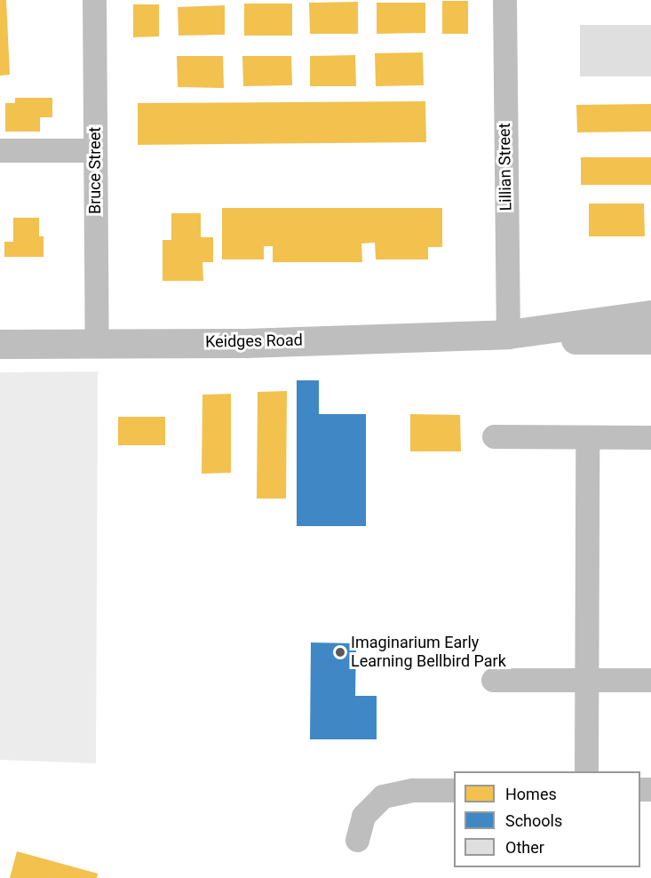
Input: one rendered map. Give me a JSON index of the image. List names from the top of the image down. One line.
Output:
{"streets":{"street":["Lillian Street","Bruce Street","Keidges Road"]},"crossings":[["Lillian Street","Keidges Road"],["Bruce Street","Keidges Road"]],"places":["Imaginarium Early Learning Bellbird Park"],"legend":["Homes","Schools","Other"]}
